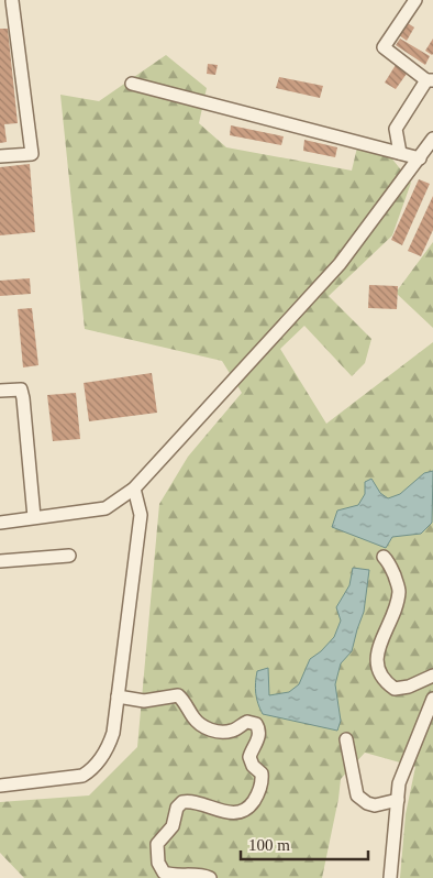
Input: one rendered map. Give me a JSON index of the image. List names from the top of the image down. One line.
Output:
{"scale_bar":"100 m"}
